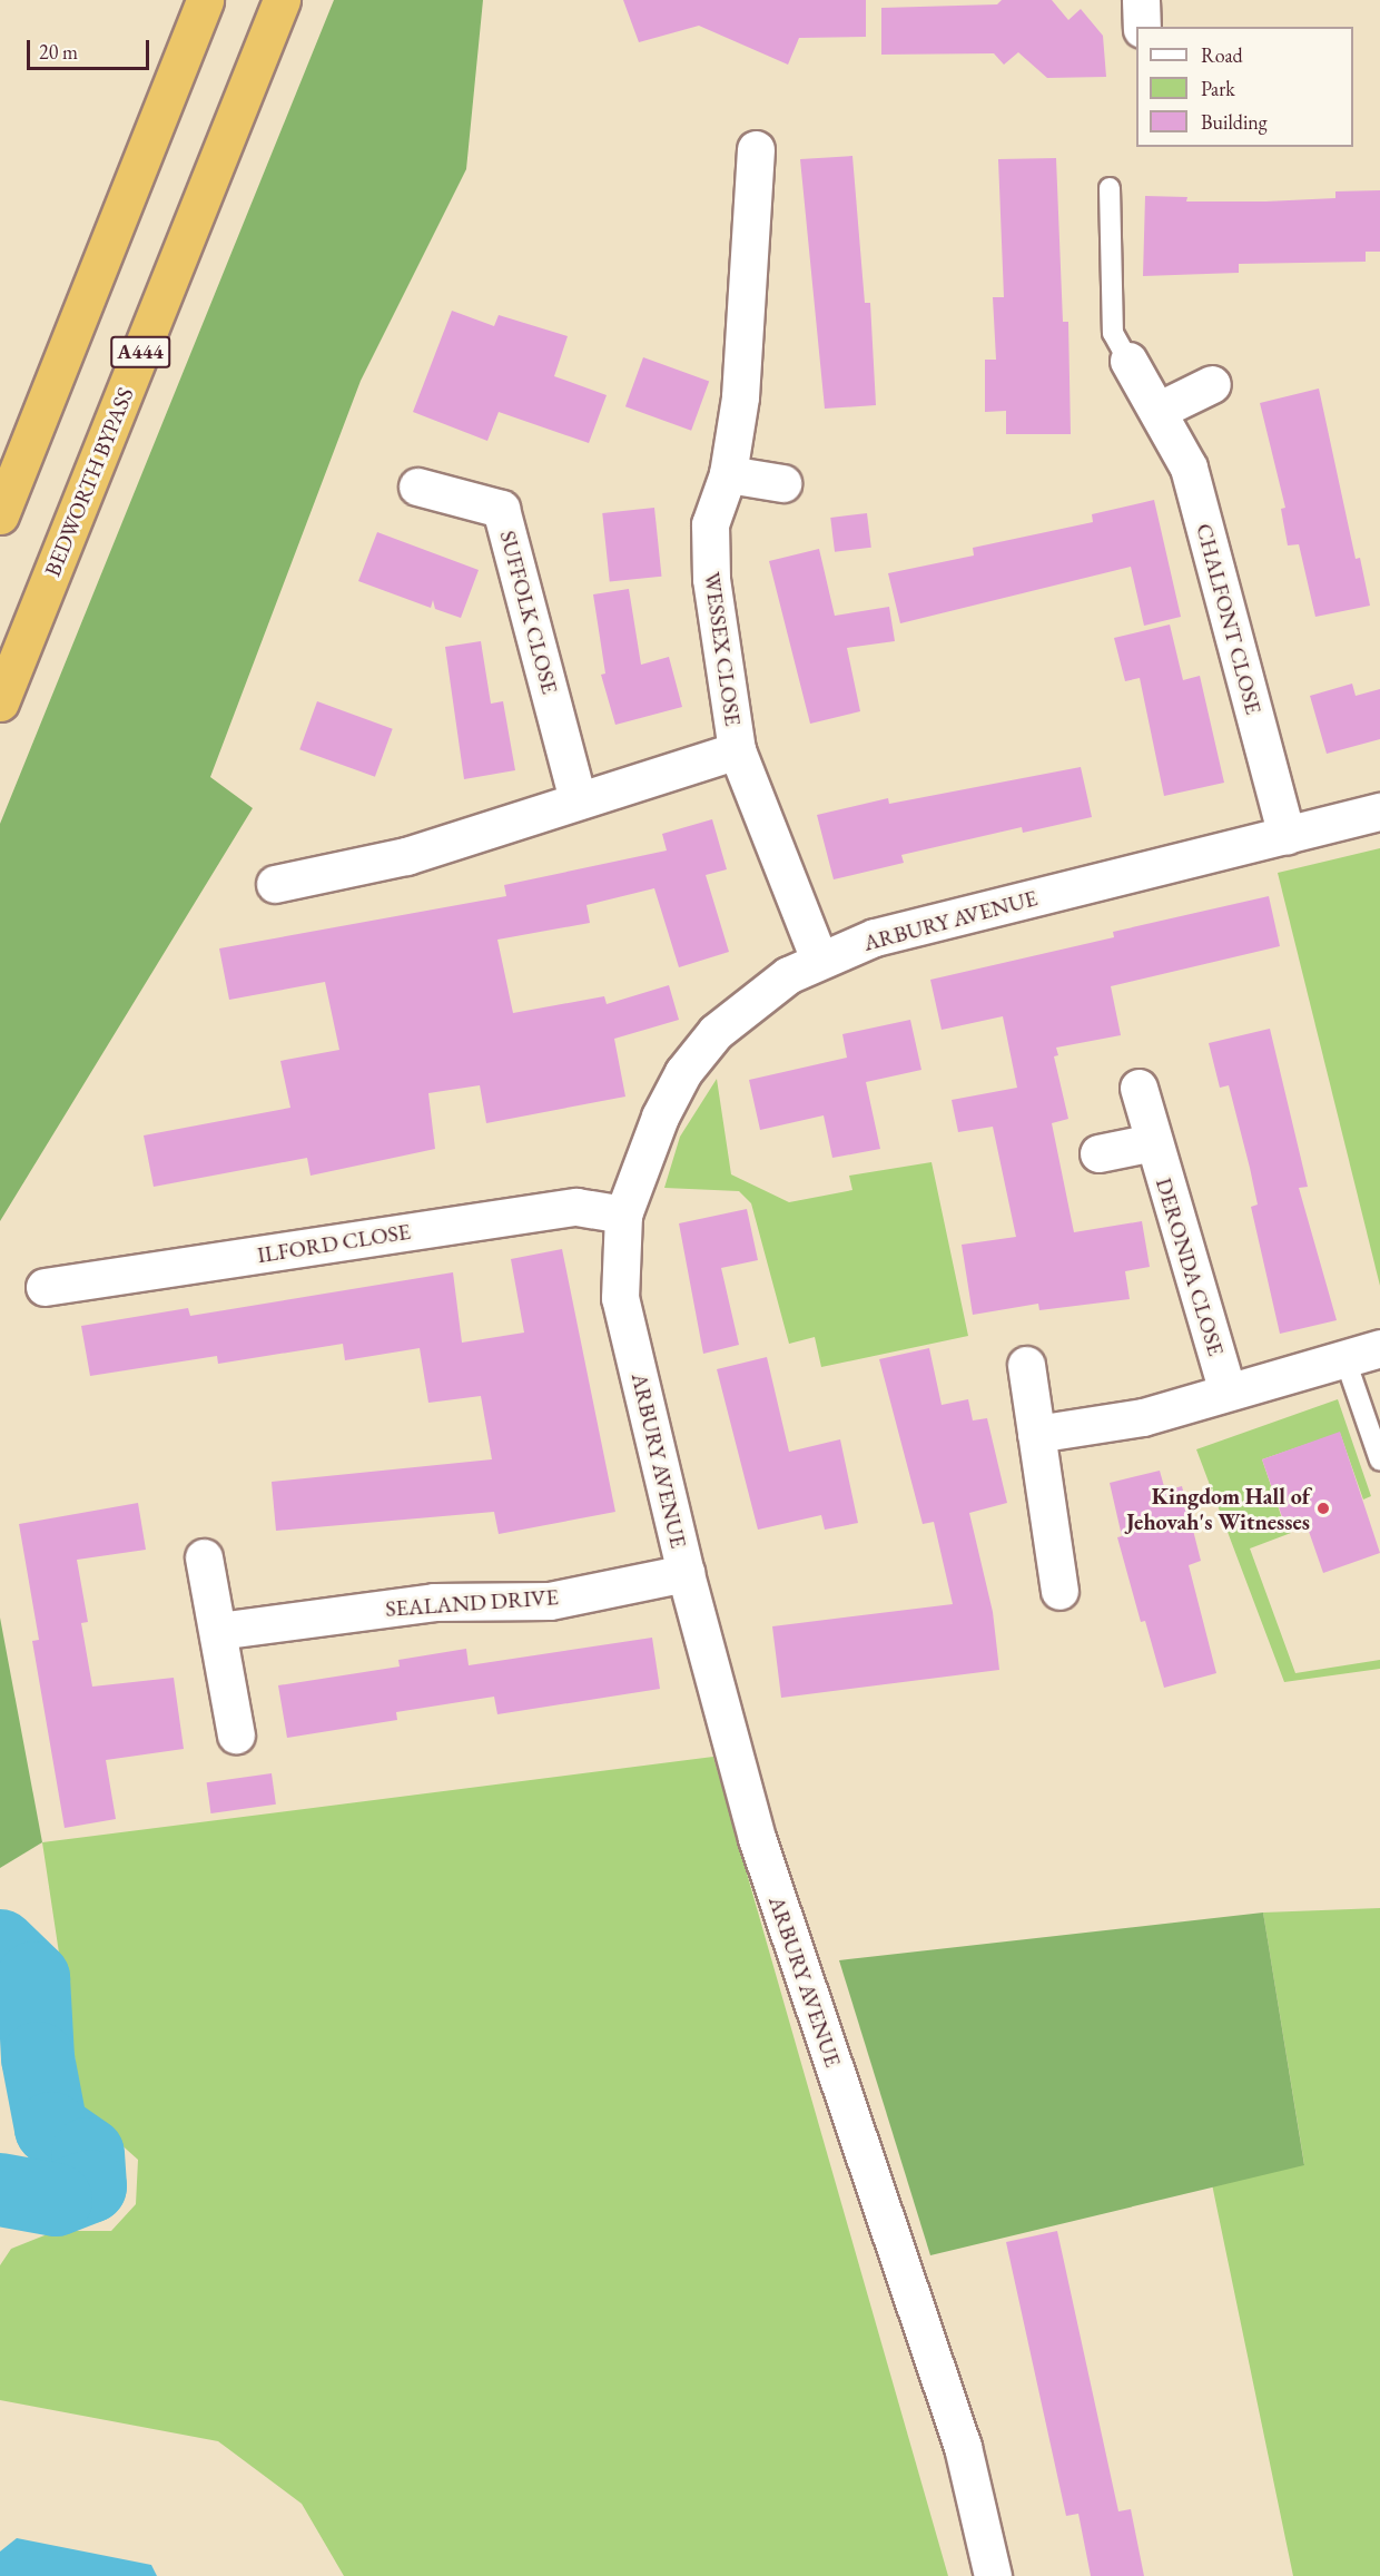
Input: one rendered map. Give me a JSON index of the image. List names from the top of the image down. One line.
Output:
{"streets":{"highway":["A444","BEDWORTH BYPASS"],"street":["SUFFOLK CLOSE","CHALFONT CLOSE","WESSEX CLOSE","ARBURY AVENUE","ILFORD CLOSE","DERONDA CLOSE","SEALAND DRIVE"]},"crossings":[["CHALFONT CLOSE","ARBURY AVENUE"],["WESSEX CLOSE","ARBURY AVENUE"],["ARBURY AVENUE","ILFORD CLOSE"],["ARBURY AVENUE","SEALAND DRIVE"]],"places":["Kingdom Hall of Jehovah's Witnesses"],"legend":["Road","Park","Building"],"scale_bar":"20 m"}
